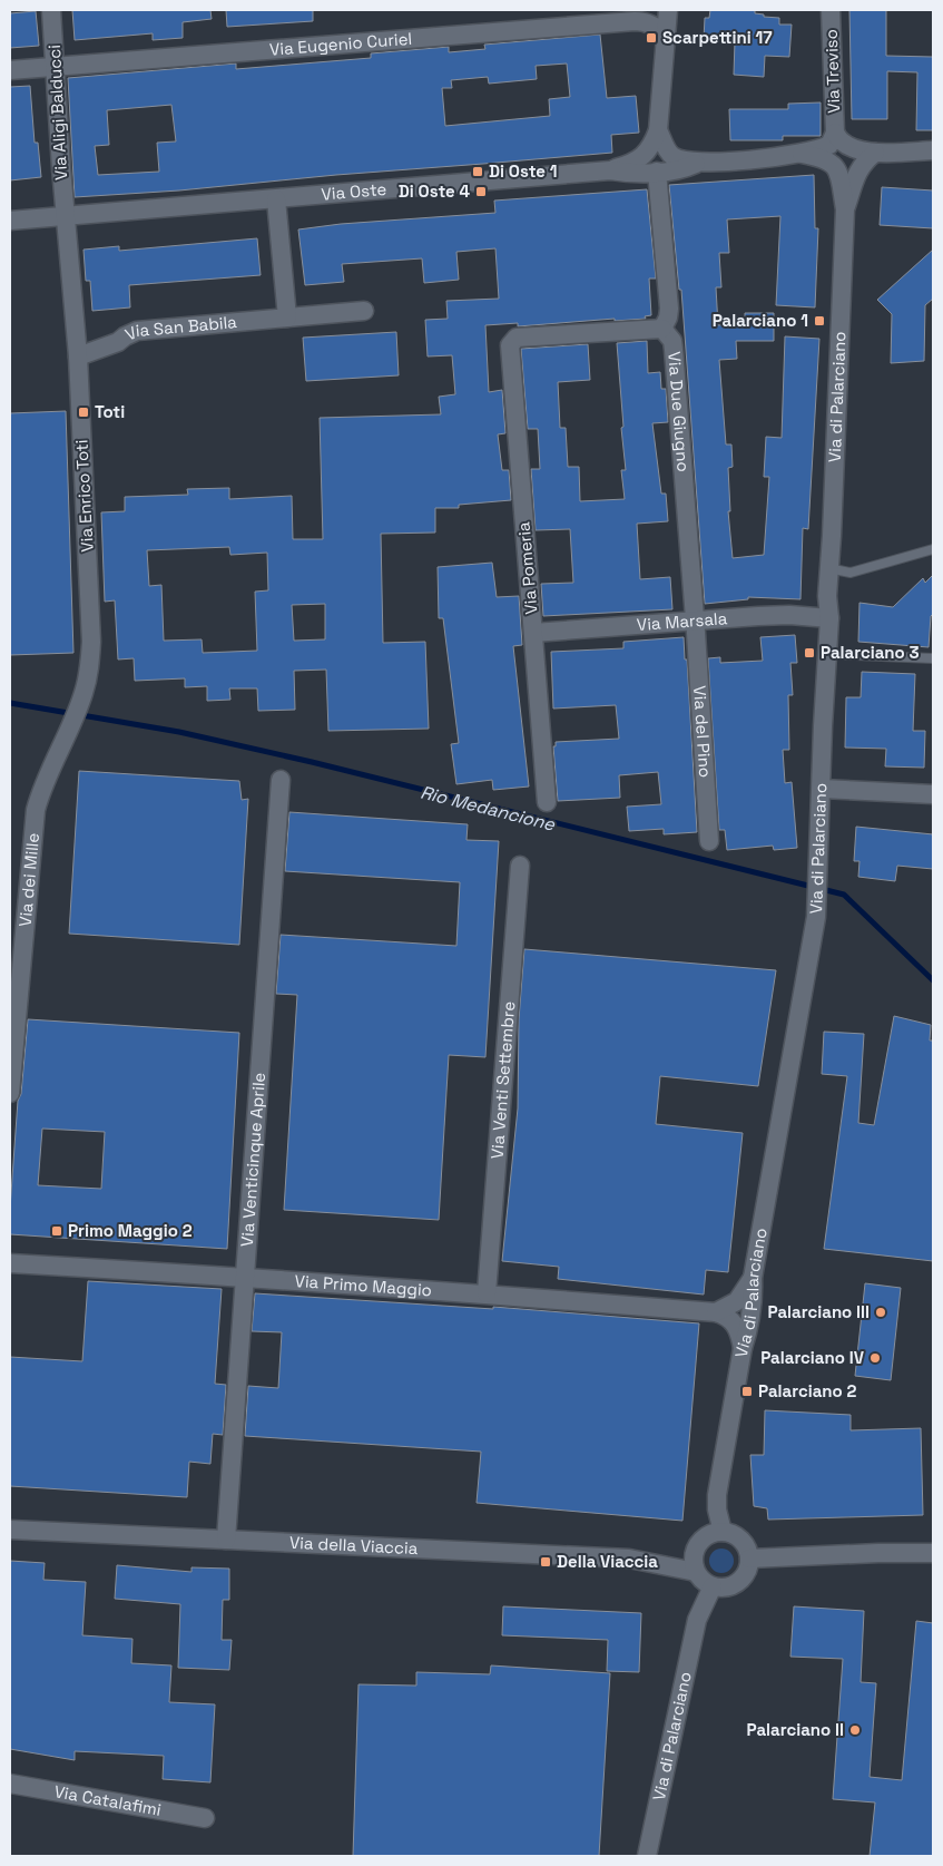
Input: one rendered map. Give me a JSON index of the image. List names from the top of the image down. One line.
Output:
{"streets":{"street":["Via Eugenio Curiel","Via Treviso","Via Aligi Balducci","Via Oste","Via San Babila","Via di Palarciano","Via Due Giugno","Via Enrico Toti","Via Pomeria","Via Marsala","Via del Pino","Via dei Mille","Via Venti Settembre","Via Venticinque Aprile","Via Primo Maggio","Via della Viaccia","Via Catalafimi"]},"crossings":[["Via Eugenio Curiel","Via Aligi Balducci"],["Via Treviso","Via Oste"],["Via Aligi Balducci","Via Oste"],["Via Aligi Balducci","Via Enrico Toti"],["Via Oste","Via di Palarciano"],["Via Oste","Via Due Giugno"],["Via Oste","Via Enrico Toti"],["Via San Babila","Via Enrico Toti"],["Via di Palarciano","Via Marsala"],["Via di Palarciano","Via della Viaccia"],["Via Due Giugno","Via Pomeria"],["Via Due Giugno","Via Marsala"],["Via Due Giugno","Via del Pino"],["Via Enrico Toti","Via dei Mille"],["Via Pomeria","Via Marsala"],["Via Marsala","Via del Pino"],["Via Venti Settembre","Via Primo Maggio"],["Via Venticinque Aprile","Via Primo Maggio"],["Via Venticinque Aprile","Via della Viaccia"]],"water":["Rio Medancione"],"places":{"transit":["Scarpettini 17","Di Oste 1","Di Oste 4","Palarciano 1","Toti","Palarciano 3","Primo Maggio 2","Palarciano 2","Della Viaccia"],"other":["Palarciano III","Palarciano IV","Palarciano II"]}}
